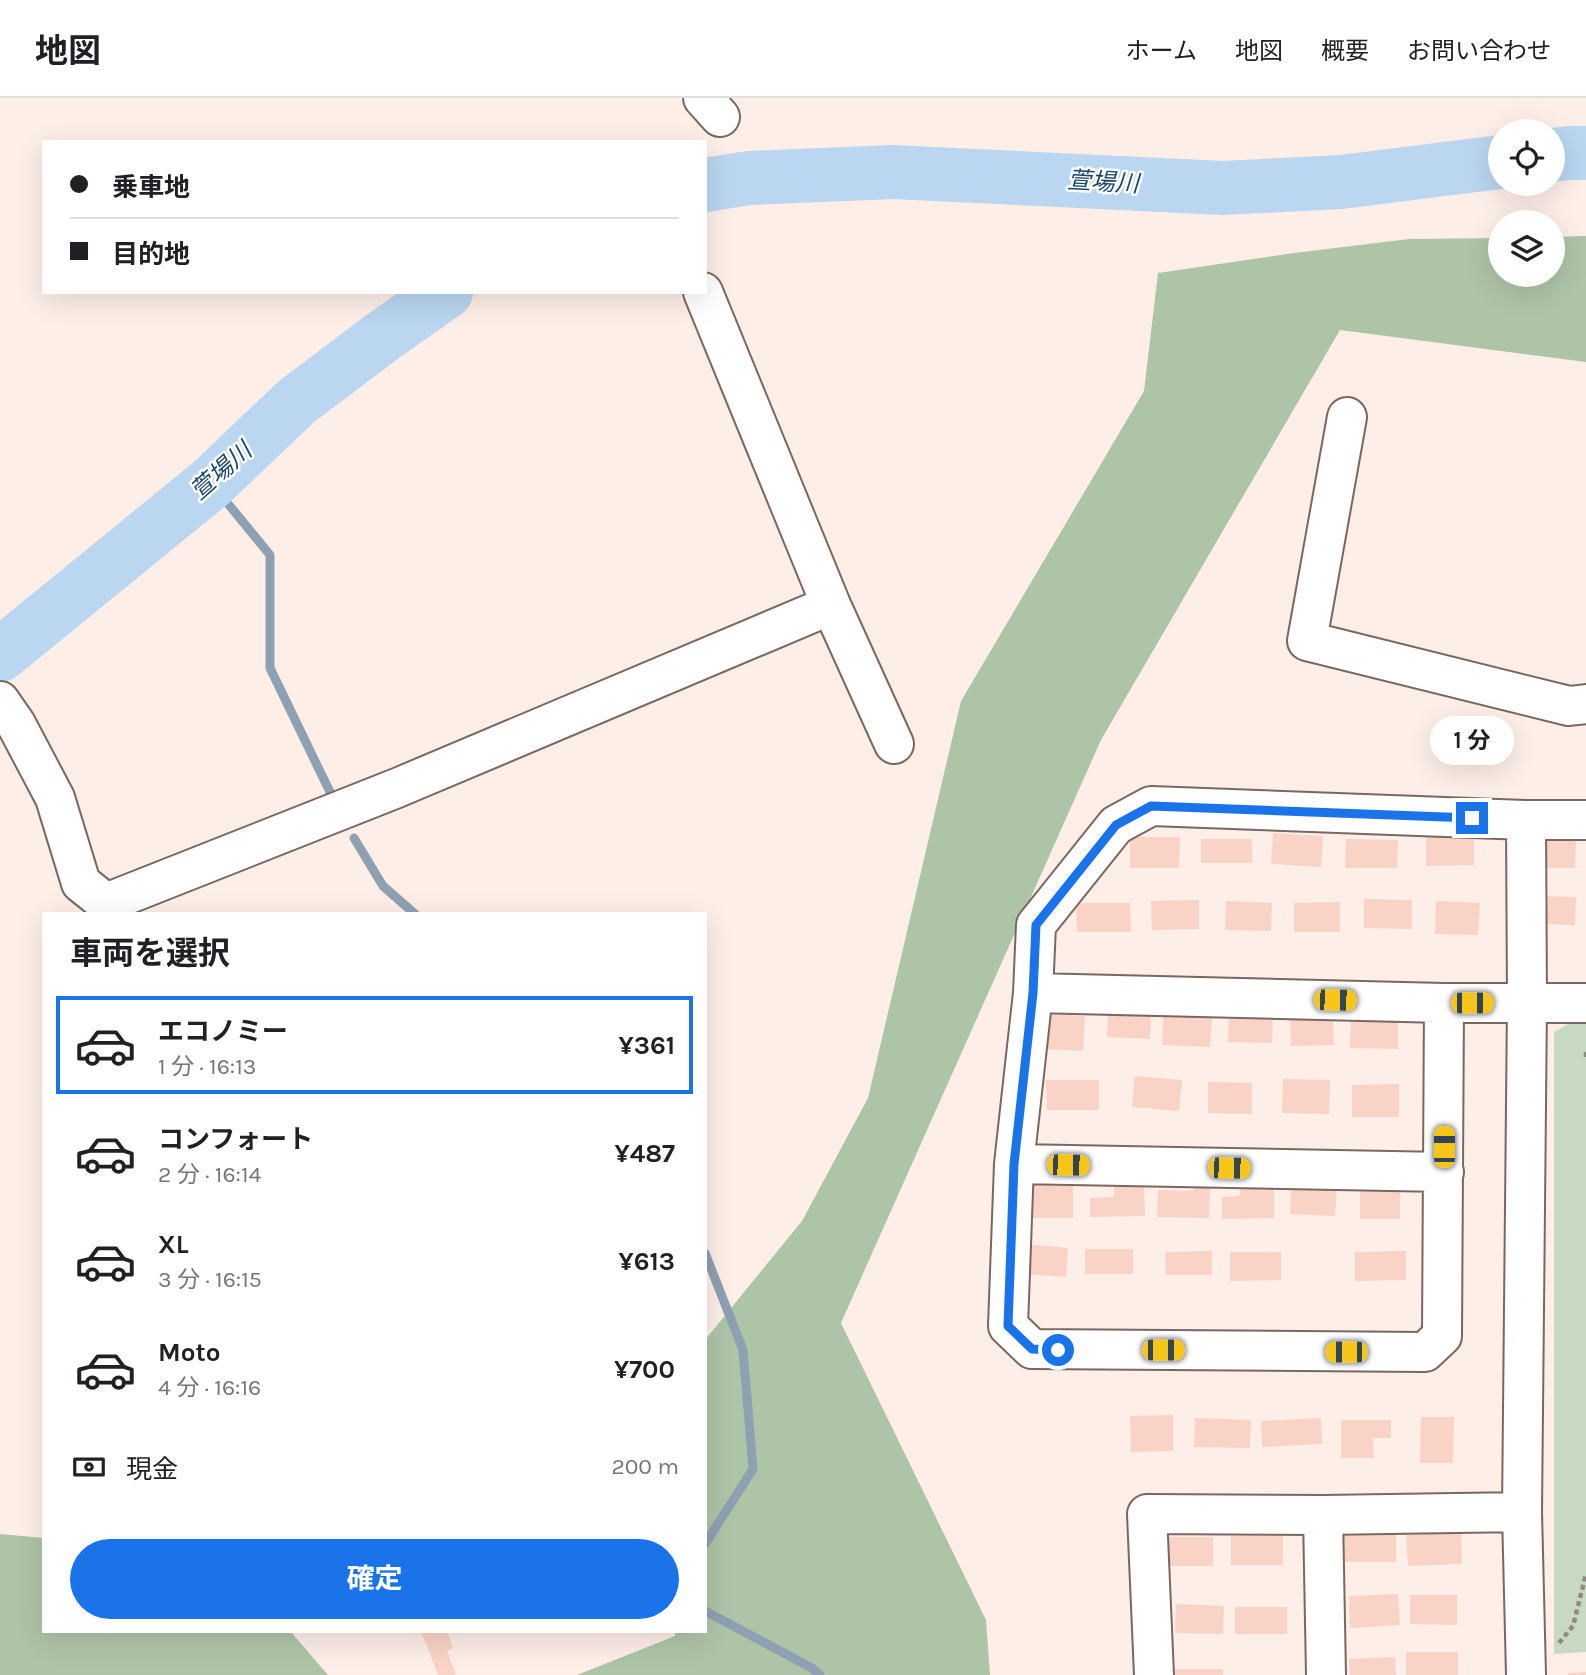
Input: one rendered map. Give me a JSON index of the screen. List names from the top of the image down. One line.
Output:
{"water":["萱場川"],"page":{"header":"地図","nav":["ホーム","地図","概要","お問い合わせ"],"banner":["乗車地","目的地"],"bubble":"1 分","heading":"車両を選択","list":[{"name":"エコノミー","note":"1 分 · 16:13","value":"¥361"},{"name":"コンフォート","note":"2 分 · 16:14","value":"¥487"},{"name":"XL","note":"3 分 · 16:15","value":"¥613"},{"name":"Moto","note":"4 分 · 16:16","value":"¥700"}],"pay":["現金","200 m"],"buttons":"確定"}}
